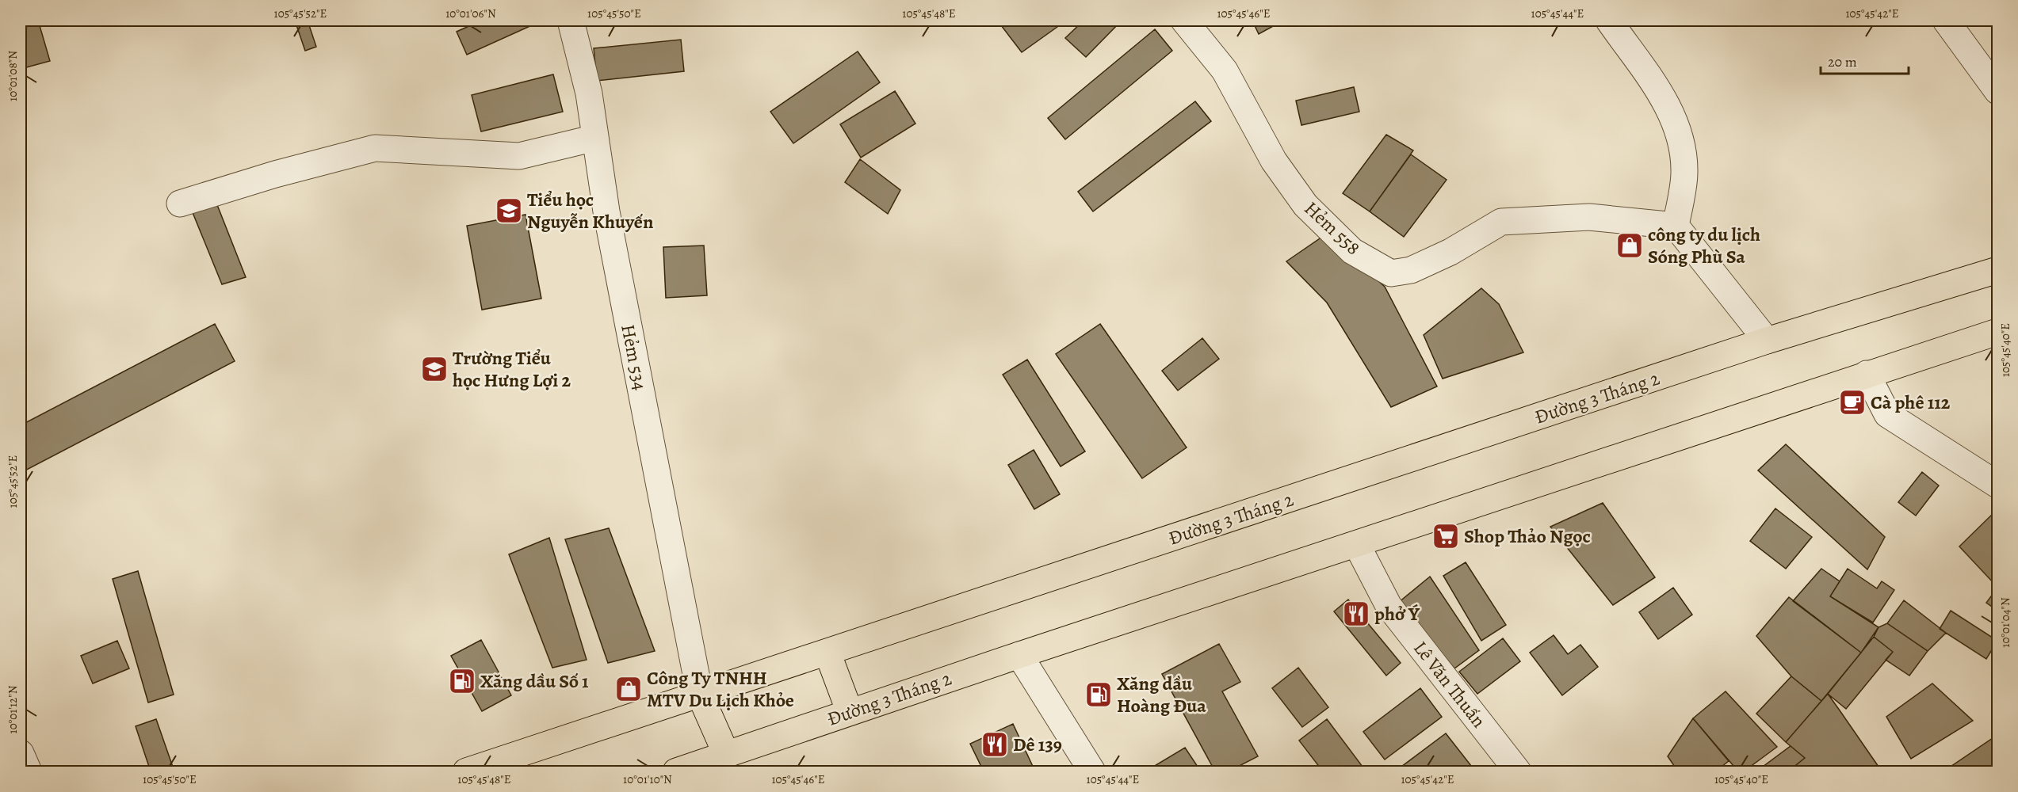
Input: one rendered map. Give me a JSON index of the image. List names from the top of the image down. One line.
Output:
{"streets":{"highway":["Đường 3 Tháng 2"],"street":["Hẻm 558","Hẻm 534","Lê Văn Thuấn"]},"crossings":[["Hẻm 534","Đường 3 Tháng 2"],["Đường 3 Tháng 2","Lê Văn Thuấn"]],"places":{"school or university":["Tiểu học Nguyễn Khuyến","Trường Tiểu học Hưng Lợi 2"],"shop":["công ty du lịch Sóng Phù Sa","Công Ty TNHH MTV Du Lịch Khỏe"],"cafe":["Cà phê 112"],"supermarket":["Shop Thảo Ngọc"],"restaurant":["phở Ý","Dê 139"],"fuel station":["Xăng dầu Số 1","Xăng dầu Hoàng Đua"]},"scale_bar":"20 m","coordinates":["105°45'52\"E","10°01'06\"N","105°45'50\"E","105°45'48\"E","105°45'46\"E","105°45'44\"E","105°45'42\"E","10°01'08\"N","105°45'40\"E","10°01'04\"N","10°01'12\"N","10°01'10\"N"]}
